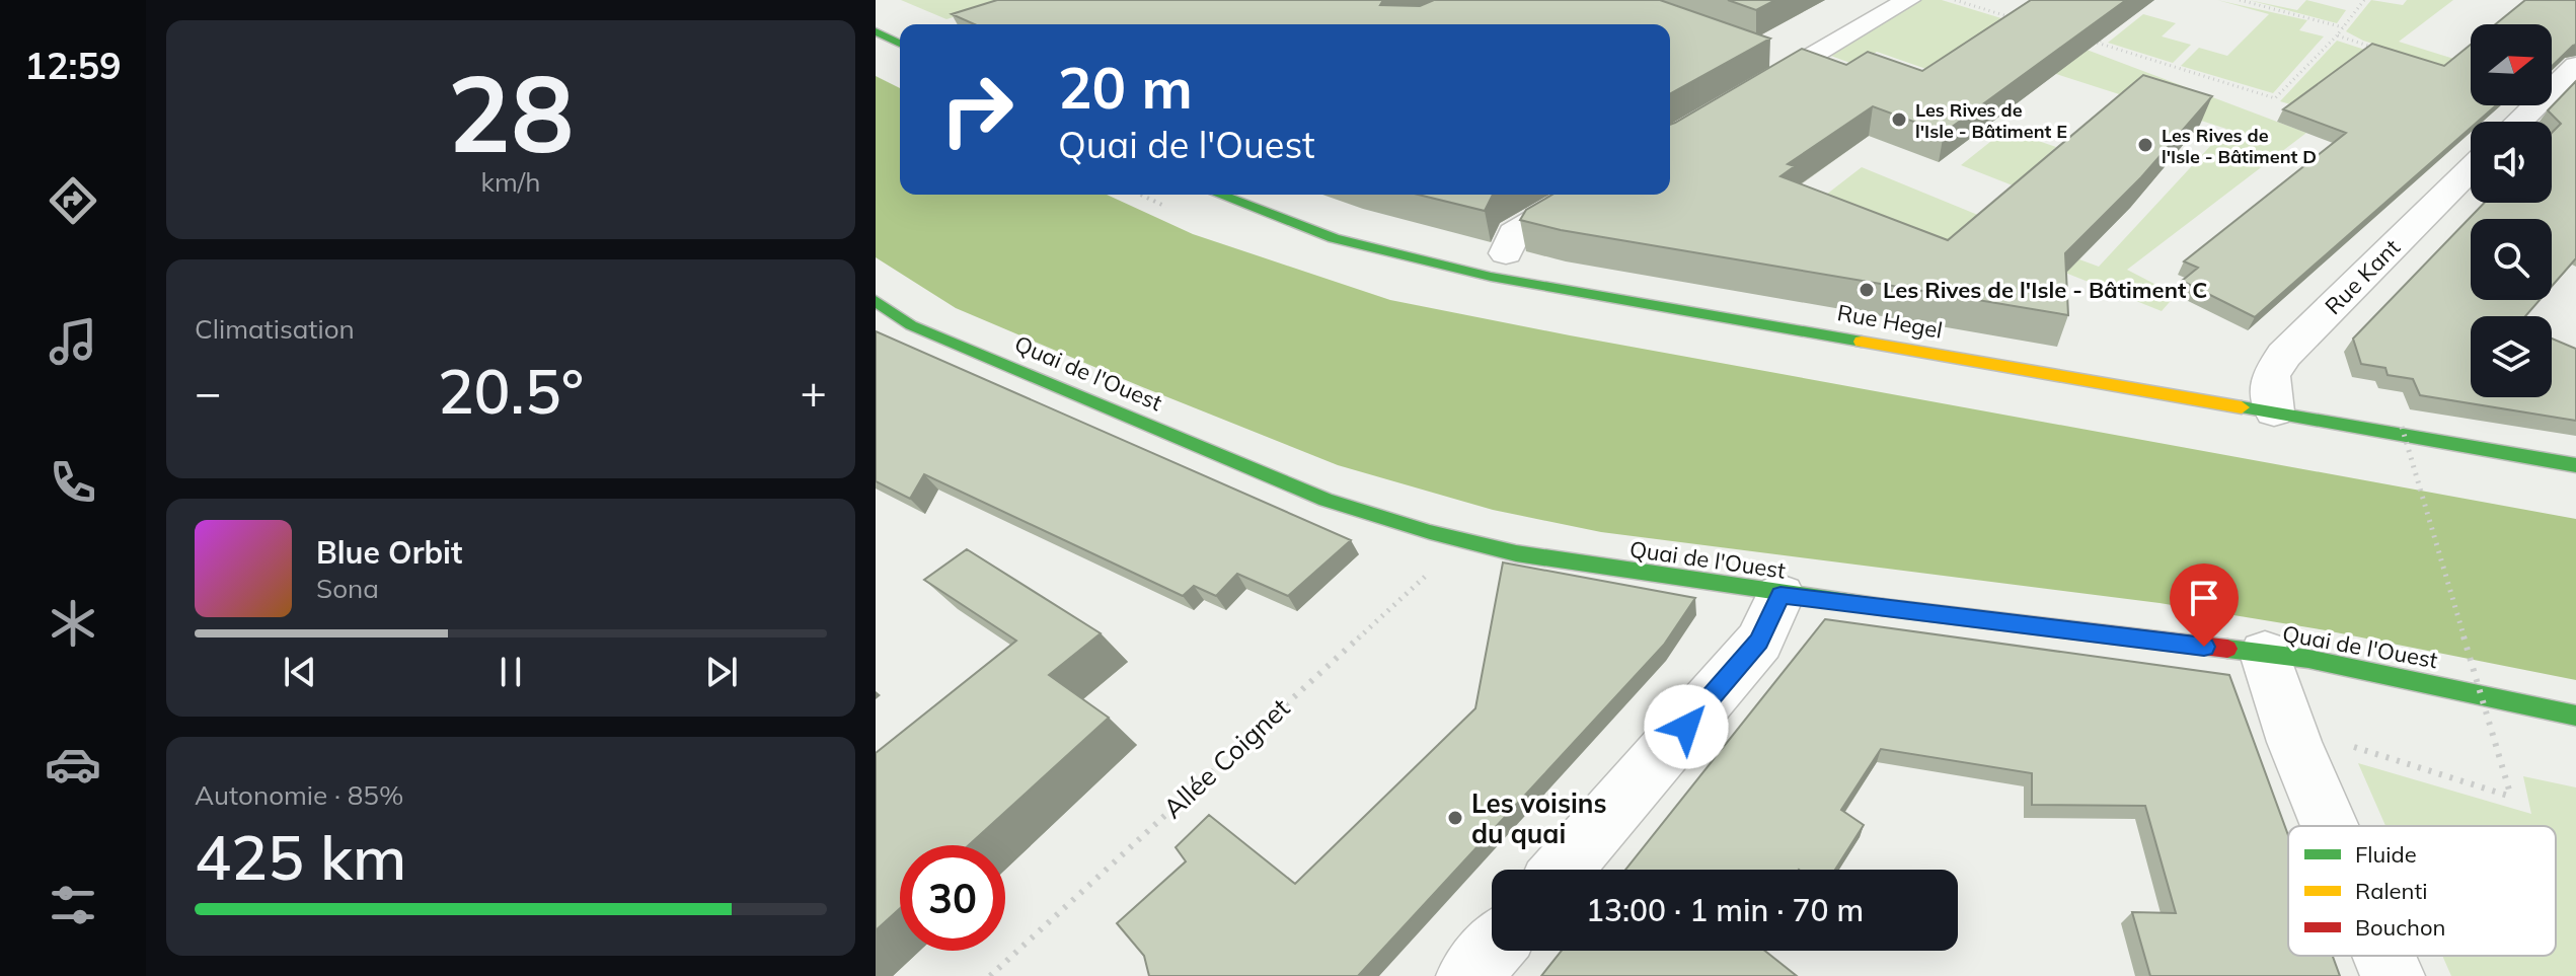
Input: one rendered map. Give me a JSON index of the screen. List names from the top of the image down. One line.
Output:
{"streets":{"street":["Rue Kant","Rue Hegel","Quai de l'Ouest"],"path":["Allée Coignet"]},"crossings":[["Rue Kant","Rue Hegel"],["Quai de l'Ouest","Allée Coignet"]],"places":["Les Rives de l'Isle - Bâtiment E","Les Rives de l'Isle - Bâtiment D","Les Rives de l'Isle - Bâtiment C","Les voisins du quai"],"legend":["Fluide","Ralenti","Bouchon"],"north":"right","page":{"tabs":"12:59","tile":[["28","km/h"],"Climatisation",["Autonomie · 85%","425 km"]],"turn":["20 m","Quai de l'Ouest"],"heat":["−","20.5°","+"],"song":["Blue Orbit","Sona"],"limit":"30","trip":"13:00 · 1 min · 70 m"}}
